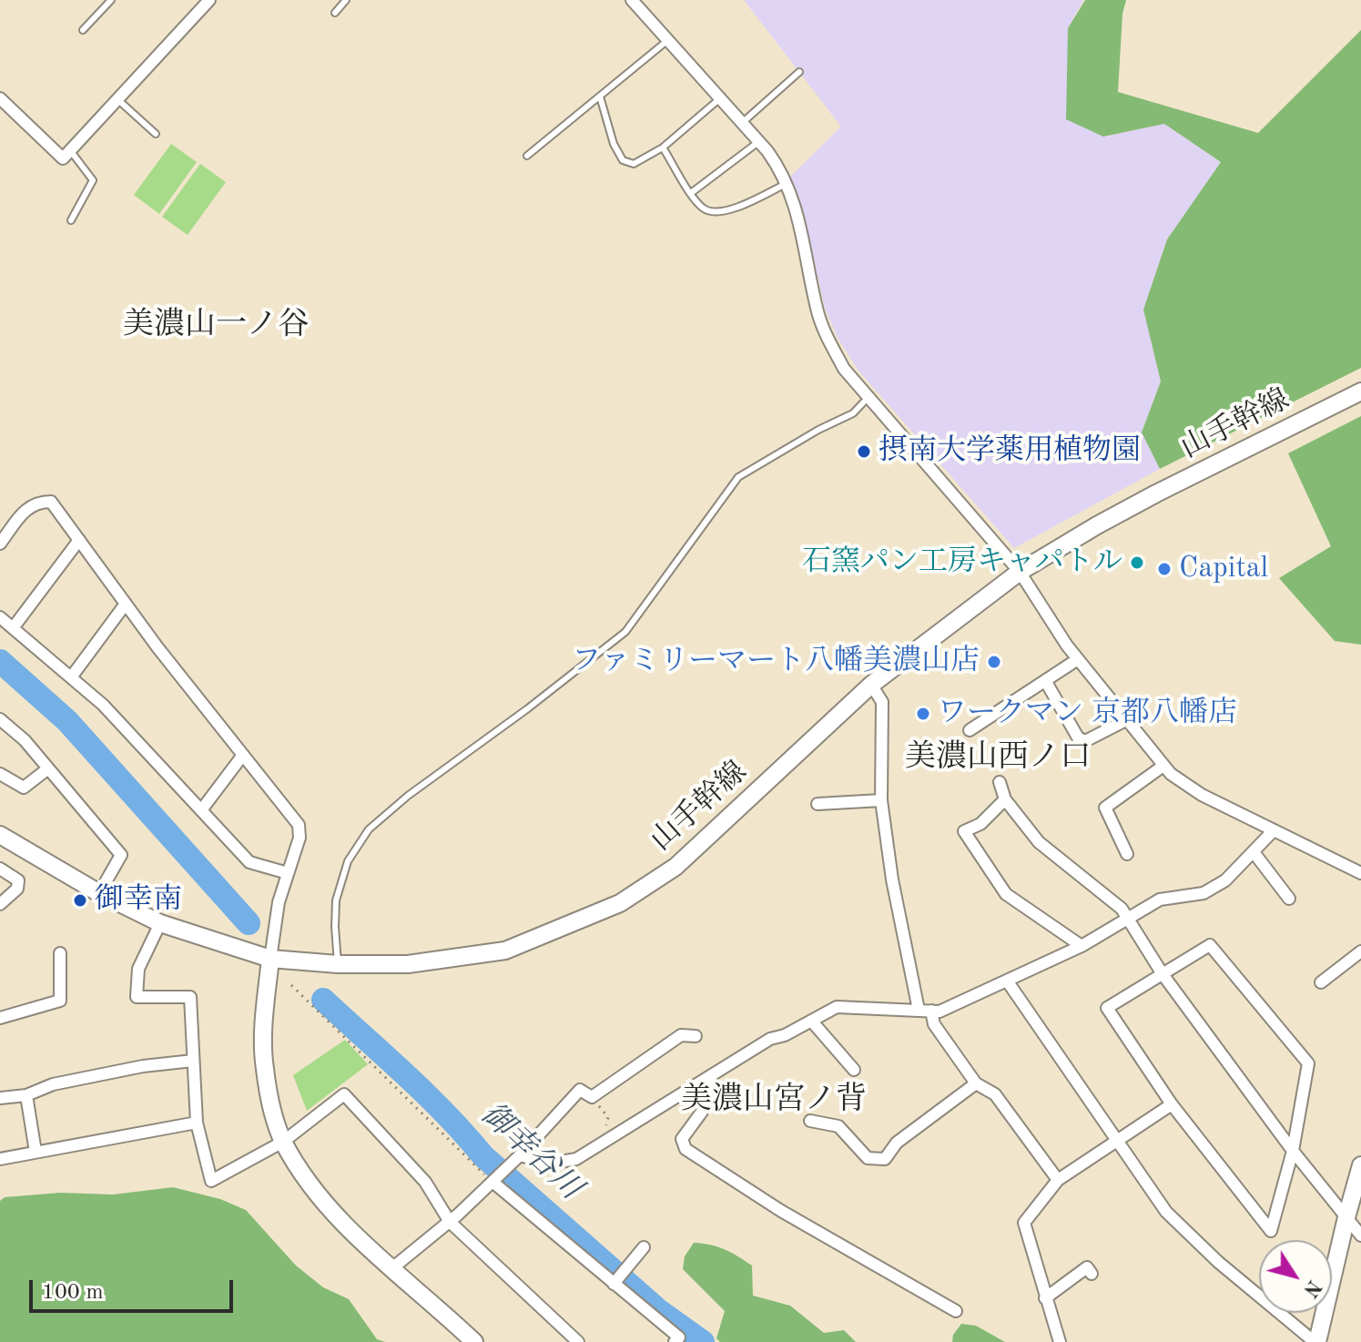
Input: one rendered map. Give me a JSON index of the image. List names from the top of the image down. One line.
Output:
{"streets":{"main road":["山手幹線"]},"districts":["美濃山一ノ谷","美濃山西ノ口","美濃山宮ノ背"],"water":["御幸谷川"],"places":["摂南大学薬用植物園","石窯パン工房キャパトル","Capital","ファミリーマート八幡美濃山店","ワークマン 京都八幡店","御幸南"],"scale_bar":"100 m","north":"bottom right"}
